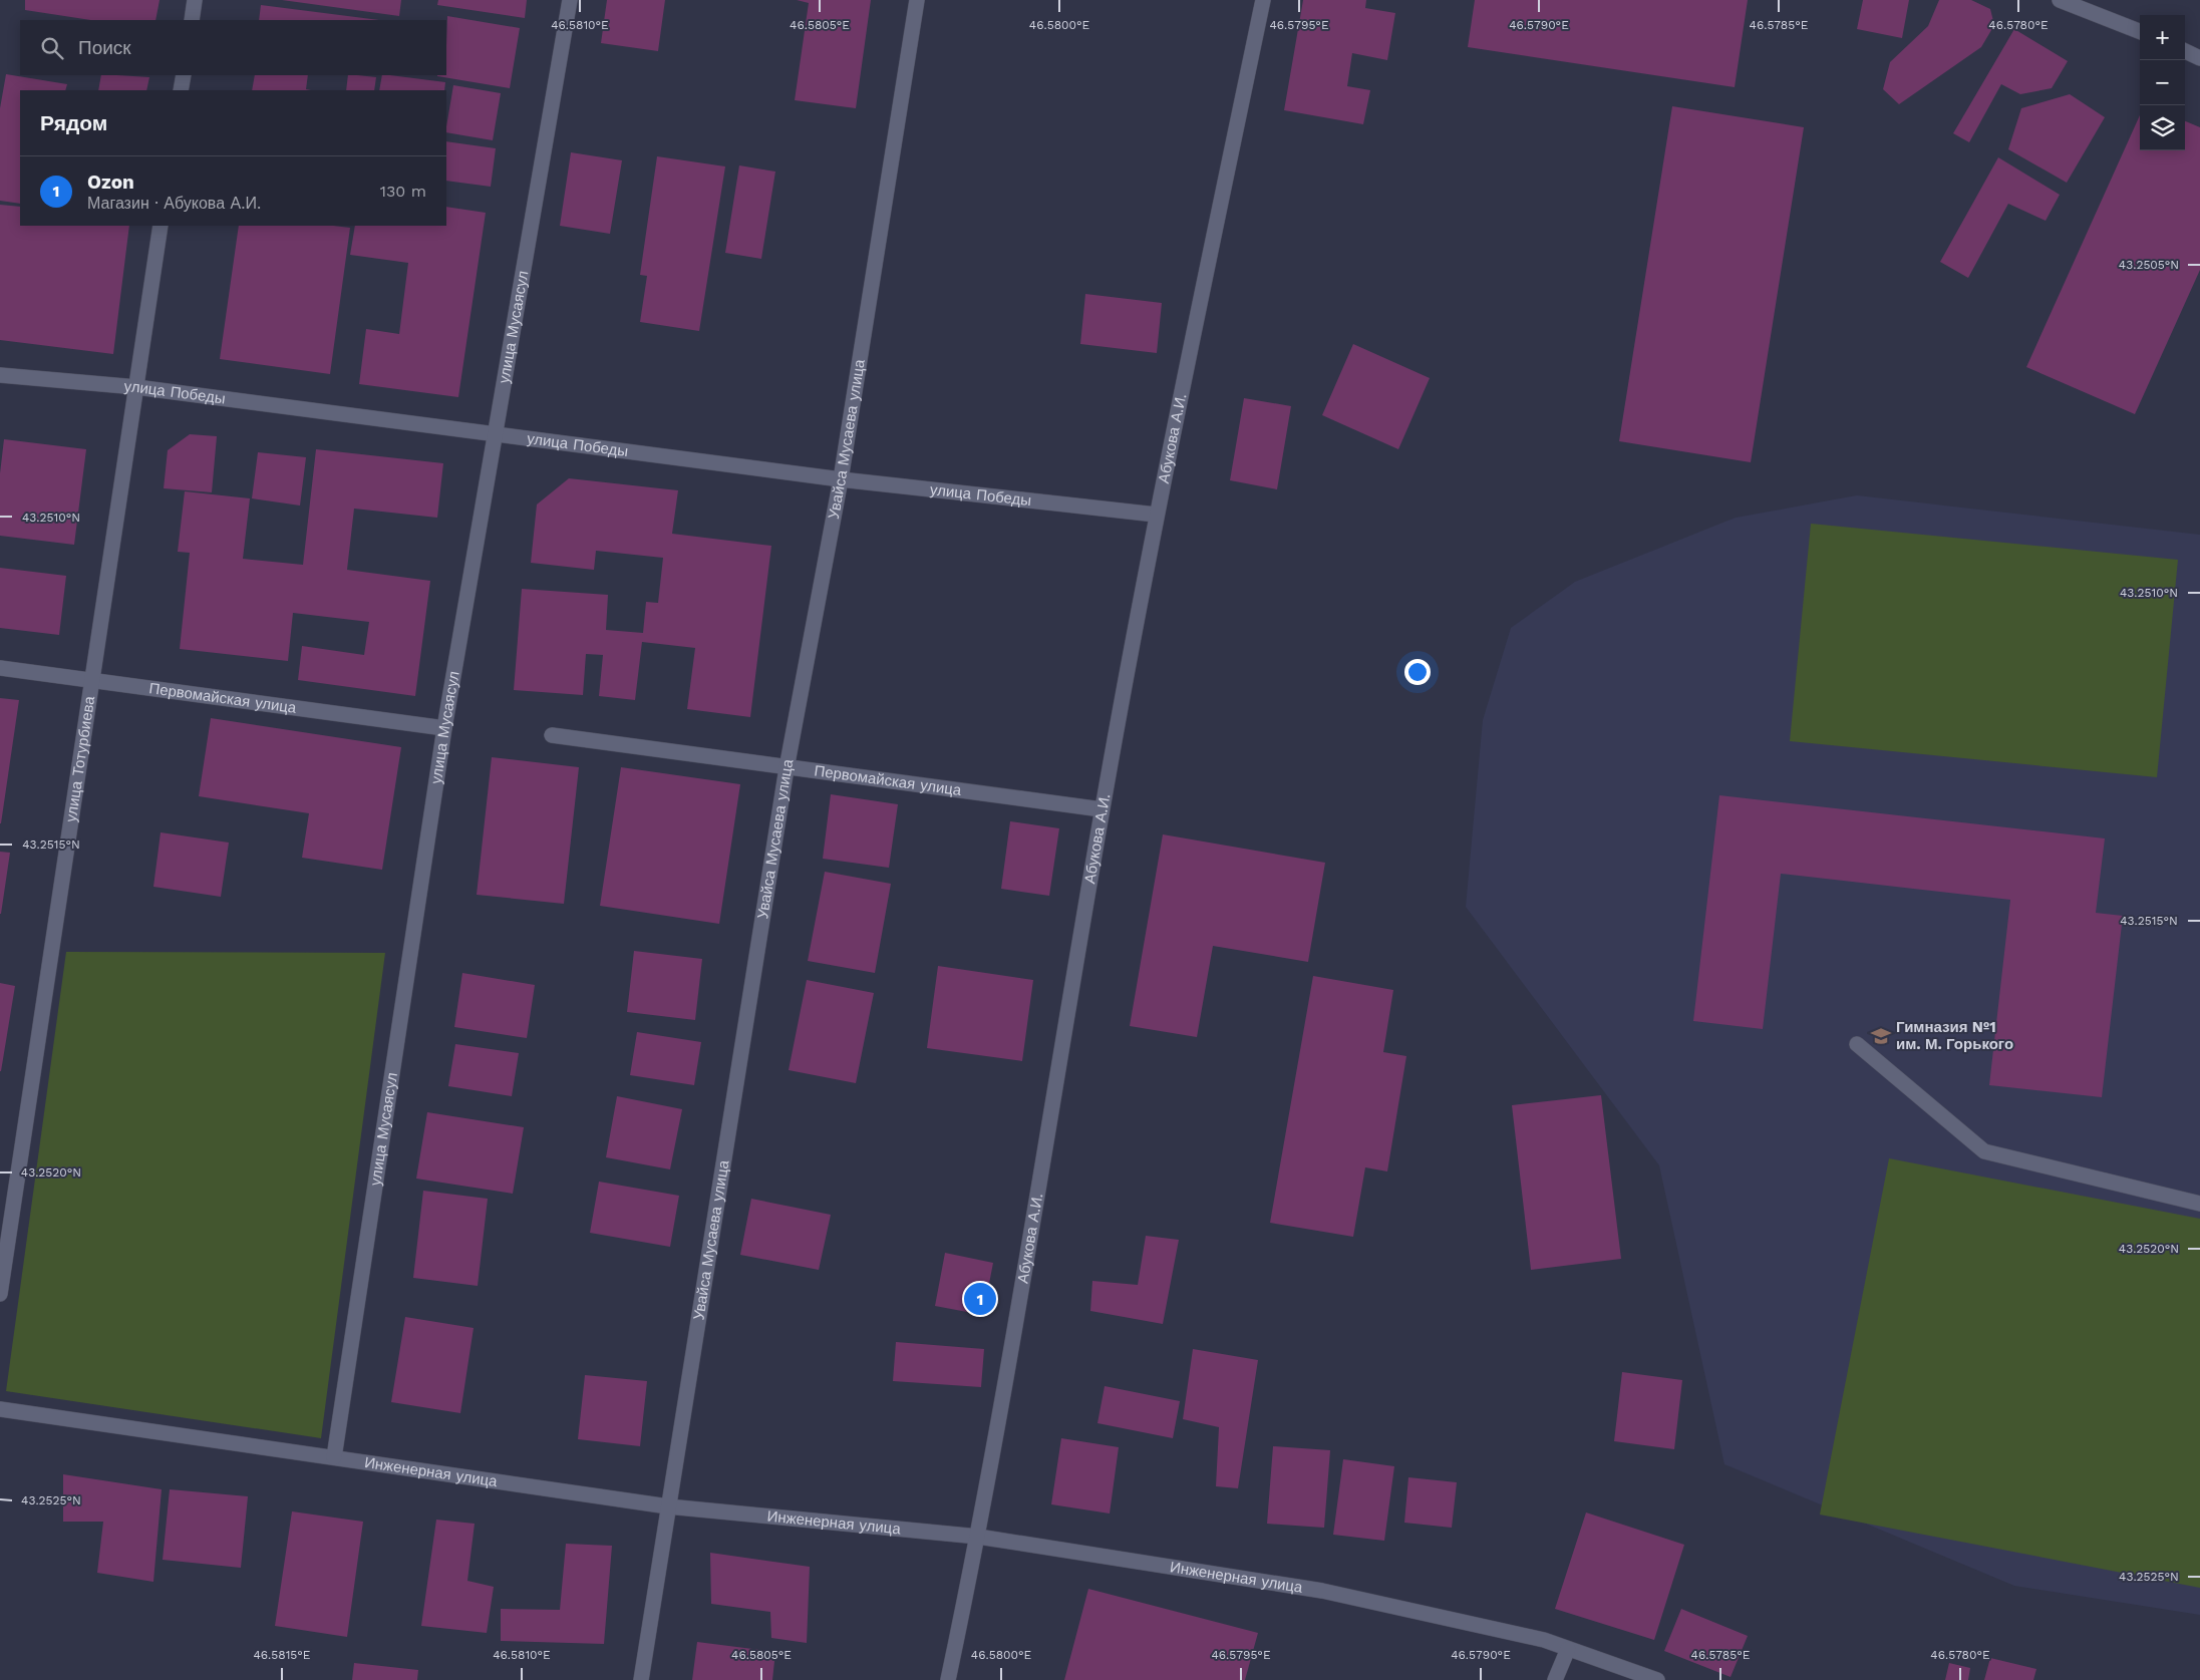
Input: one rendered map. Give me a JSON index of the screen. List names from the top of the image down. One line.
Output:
{"streets":{"street":["улица Мусаясул","улица Победы","Увайса Мусаева улица","Абукова А.И.","Первомайская улица","улица Тотурбиева","Инженерная улица"]},"crossings":[["улица Мусаясул","улица Победы"],["улица Мусаясул","Первомайская улица"],["улица Мусаясул","Инженерная улица"],["улица Победы","Увайса Мусаева улица"],["улица Победы","Абукова А.И."],["улица Победы","улица Тотурбиева"],["Увайса Мусаева улица","Первомайская улица"],["Увайса Мусаева улица","Инженерная улица"],["Абукова А.И.","Первомайская улица"],["Абукова А.И.","Инженерная улица"],["Первомайская улица","улица Тотурбиева"]],"places":{"school or university":["Гимназия №1 им. М. Горького"]},"page":{"map_buttons":["+","−"],"search":"Поиск","heading":"Рядом","list":[{"mark":"1","name":"Ozon","note":"Магазин · Абукова А.И.","value":"130 m"}],"pins":"1"},"coordinates":["46.5810°E","46.5805°E","46.5800°E","46.5795°E","46.5790°E","46.5785°E","46.5780°E","43.2505°N","43.2510°N","43.2515°N","43.2520°N","43.2525°N","46.5815°E"]}
